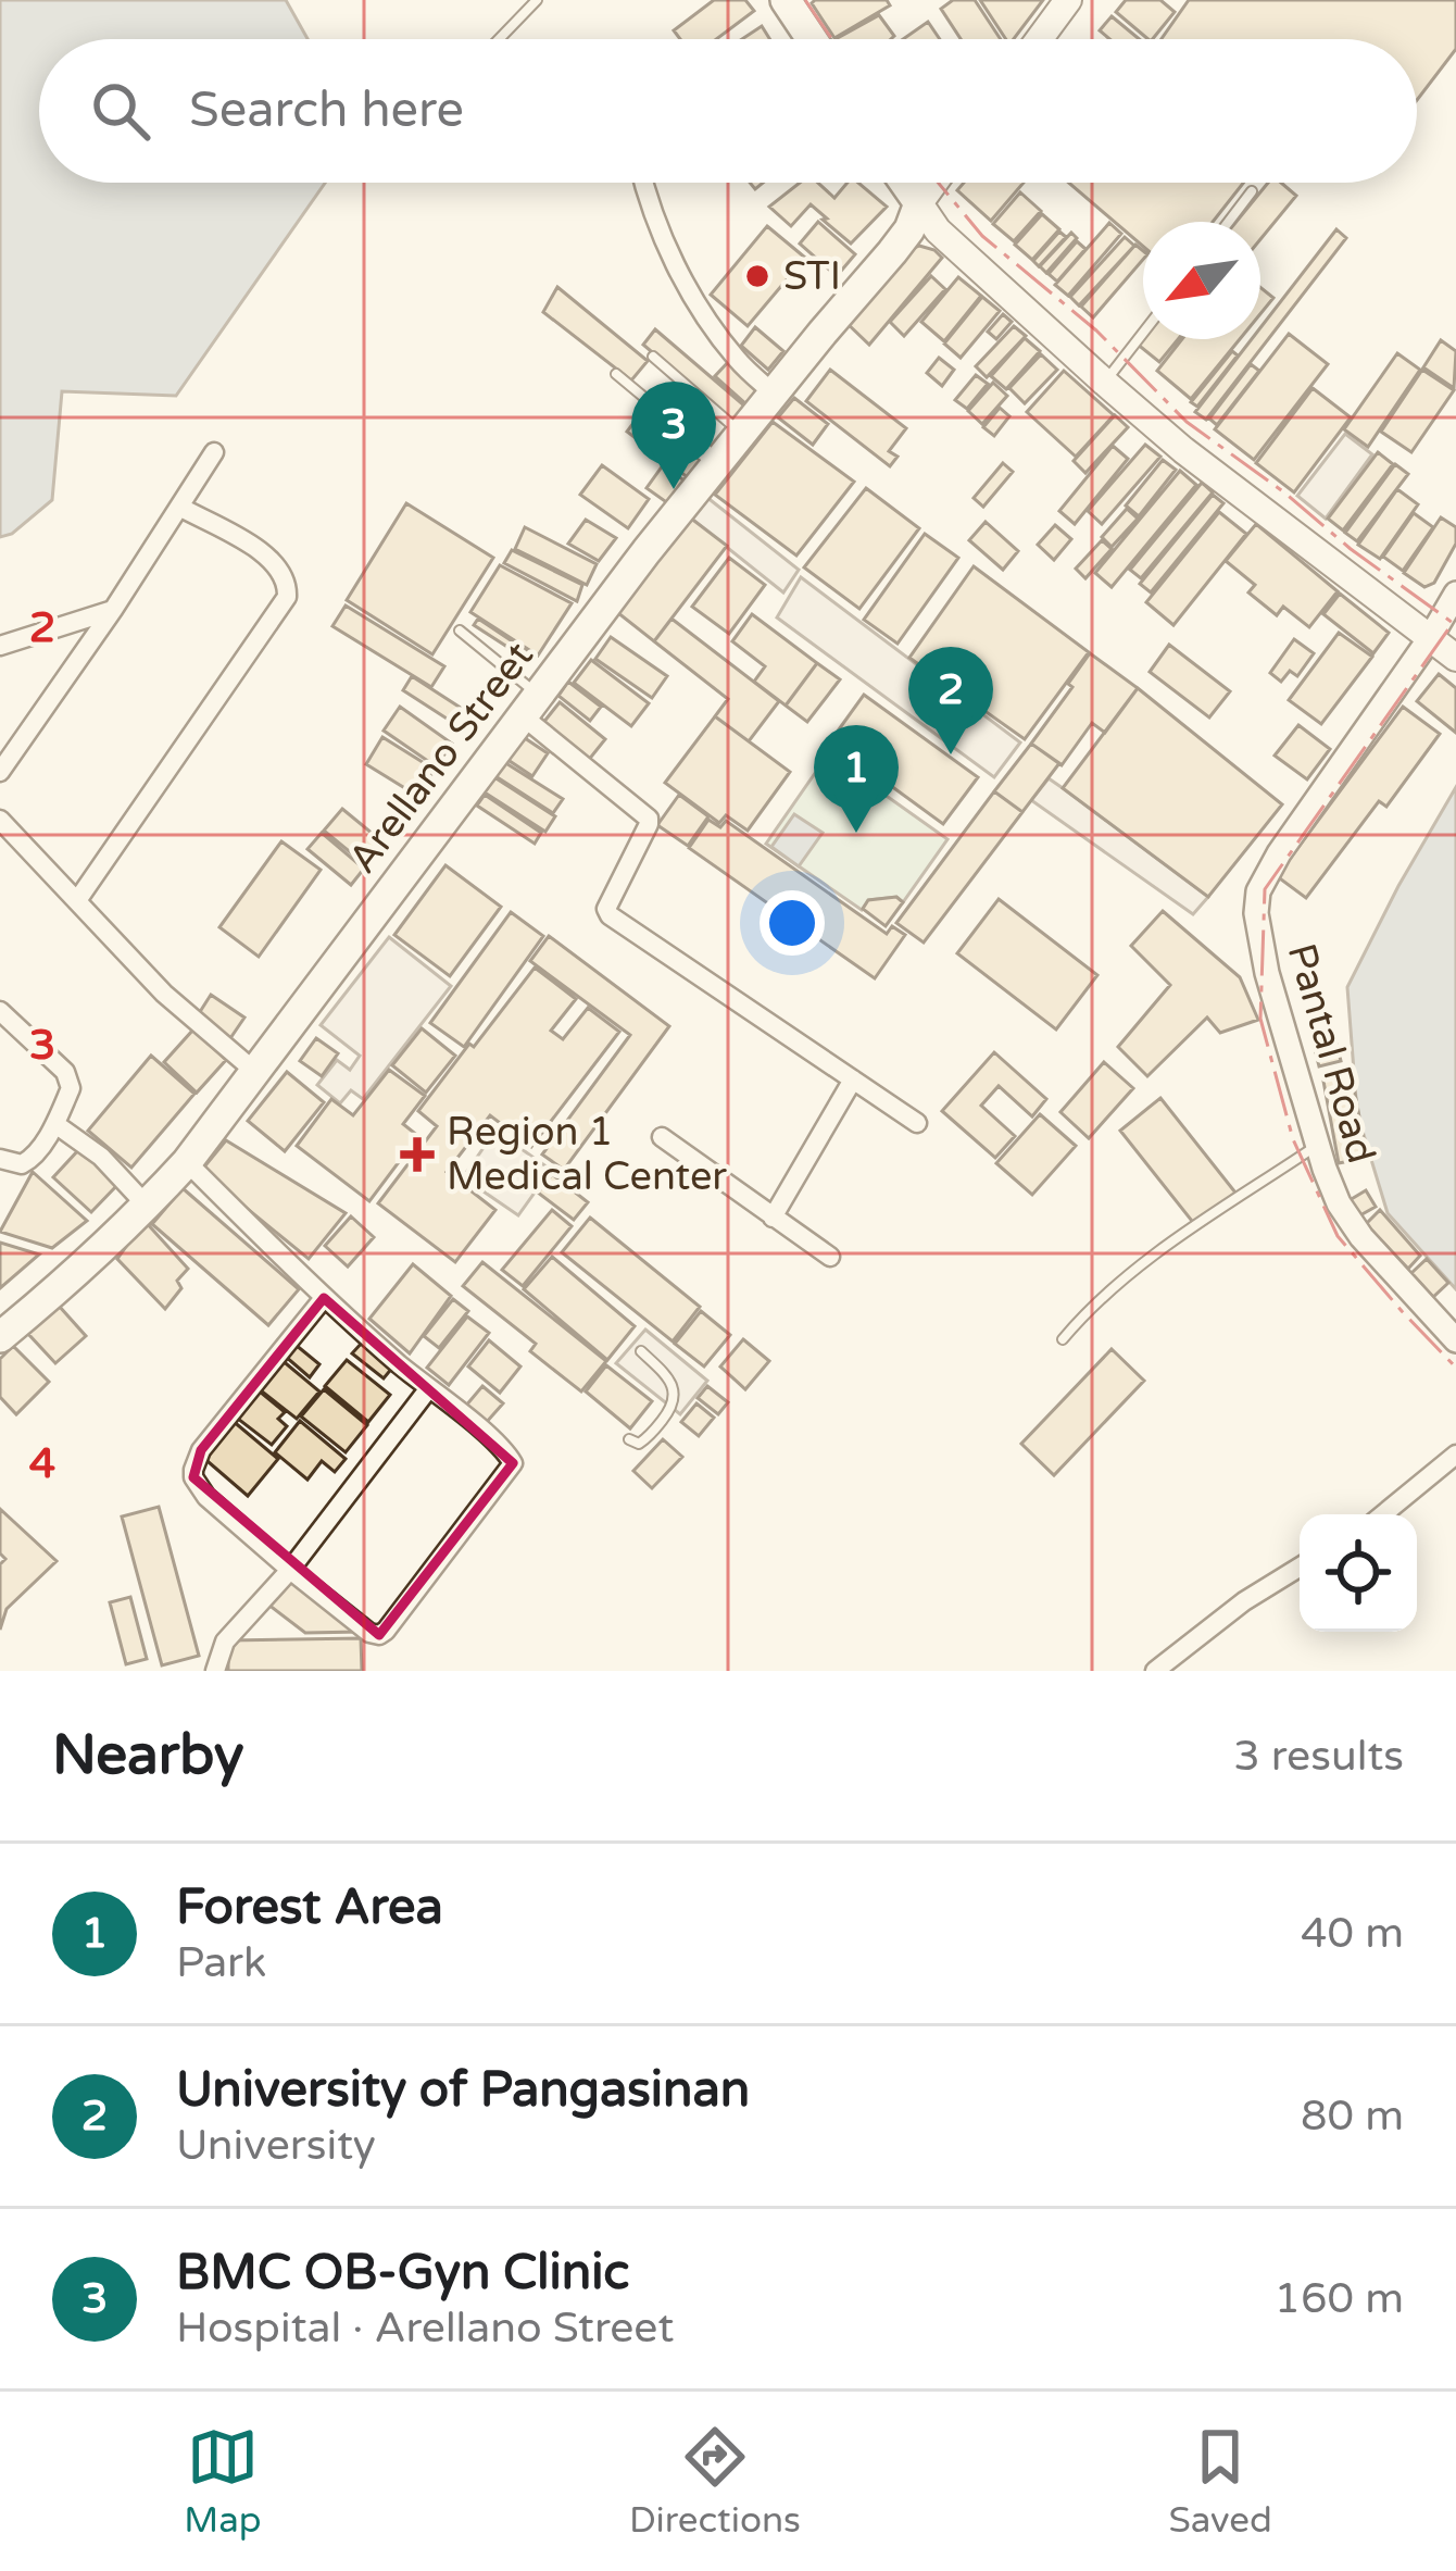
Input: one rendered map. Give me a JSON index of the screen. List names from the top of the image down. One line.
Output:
{"streets":{"highway":["Arellano Street"],"street":["Pantal Road"]},"places":{"other":["STI"],"health":["Region 1 Medical Center"]},"north":"bottom left","page":{"search":"Search here","pins":["3","2","1"],"heading":["Nearby","3 results"],"list":[{"mark":"1","name":"Forest Area","note":"Park","value":"40 m"},{"mark":"2","name":"University of Pangasinan","note":"University","value":"80 m"},{"mark":"3","name":"BMC OB-Gyn Clinic","note":"Hospital · Arellano Street","value":"160 m"}],"nav":["Map","Directions","Saved"]},"grid":{"rows":["2","3","4"]}}
